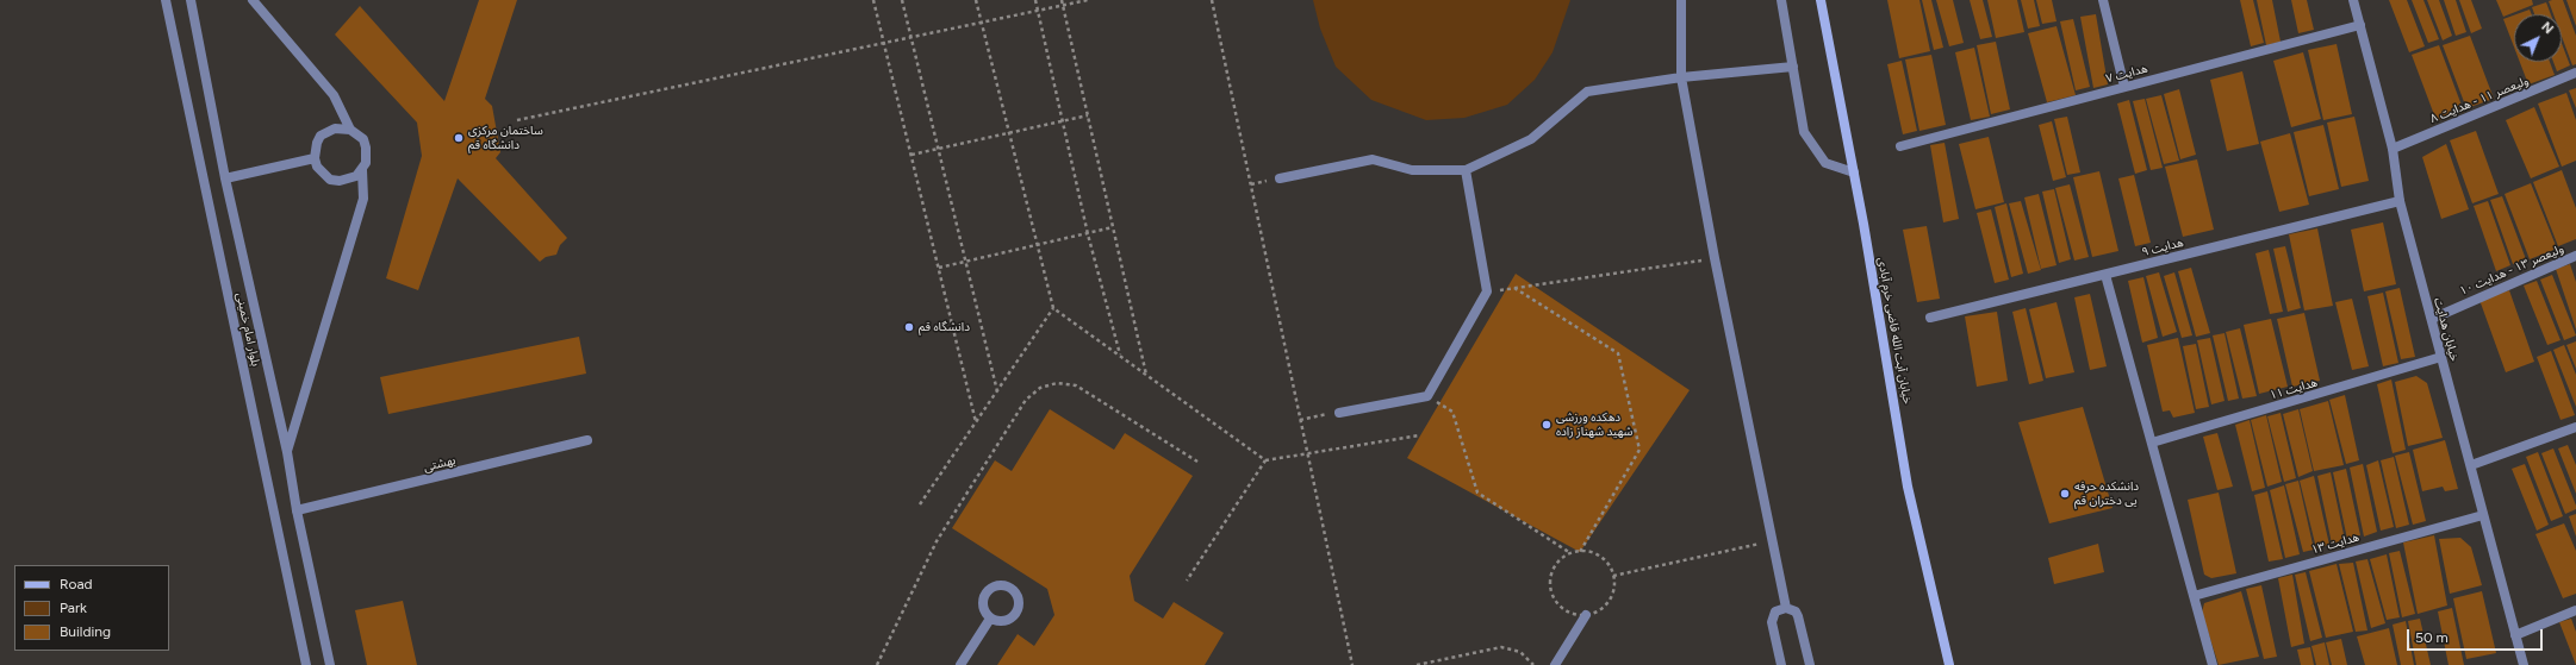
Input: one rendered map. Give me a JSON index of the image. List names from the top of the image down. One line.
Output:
{"streets":{"main road":["خیابان آیت الله قاضی خرم آبادی"],"street":["هدایت ۷","ولیعصر ۱۱ - هدایت ۸","هدایت ۹","ولیعصر ۱۳ - هدایت ۱۰","بلوار امام خمینی","خیابان هدایت","هدایت ۱۱","بهشتی","هدایت ۱۳"]},"crossings":[["هدایت ۷","خیابان هدایت"],["ولیعصر ۱۱ - هدایت ۸","خیابان هدایت"],["هدایت ۹","خیابان هدایت"],["ولیعصر ۱۳ - هدایت ۱۰","خیابان هدایت"],["بلوار امام خمینی","بهشتی"],["خیابان هدایت","هدایت ۱۱"],["خیابان هدایت","هدایت ۱۳"]],"places":["ساختمان مرکزی دانشگاه قم","دانشگاه قم","دهکده ورزشی شهید شهناز زاده","دانشکده حرفه یی دختران قم"],"legend":["Road","Park","Building"],"scale_bar":"50 m","north":"top right"}
